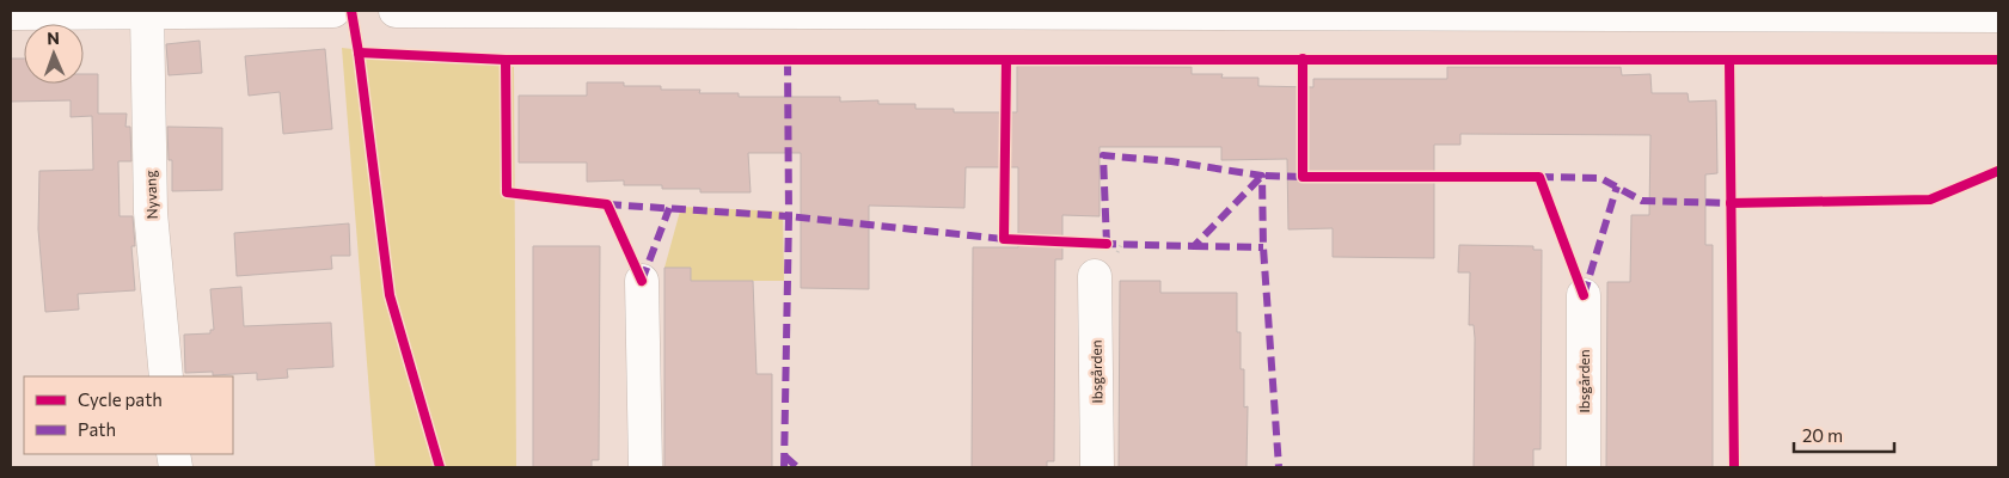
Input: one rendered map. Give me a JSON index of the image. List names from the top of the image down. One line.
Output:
{"streets":{"street":["Nyvang","Ibsgården"]},"legend":["Cycle path","Path"],"scale_bar":"20 m","north":"top"}
